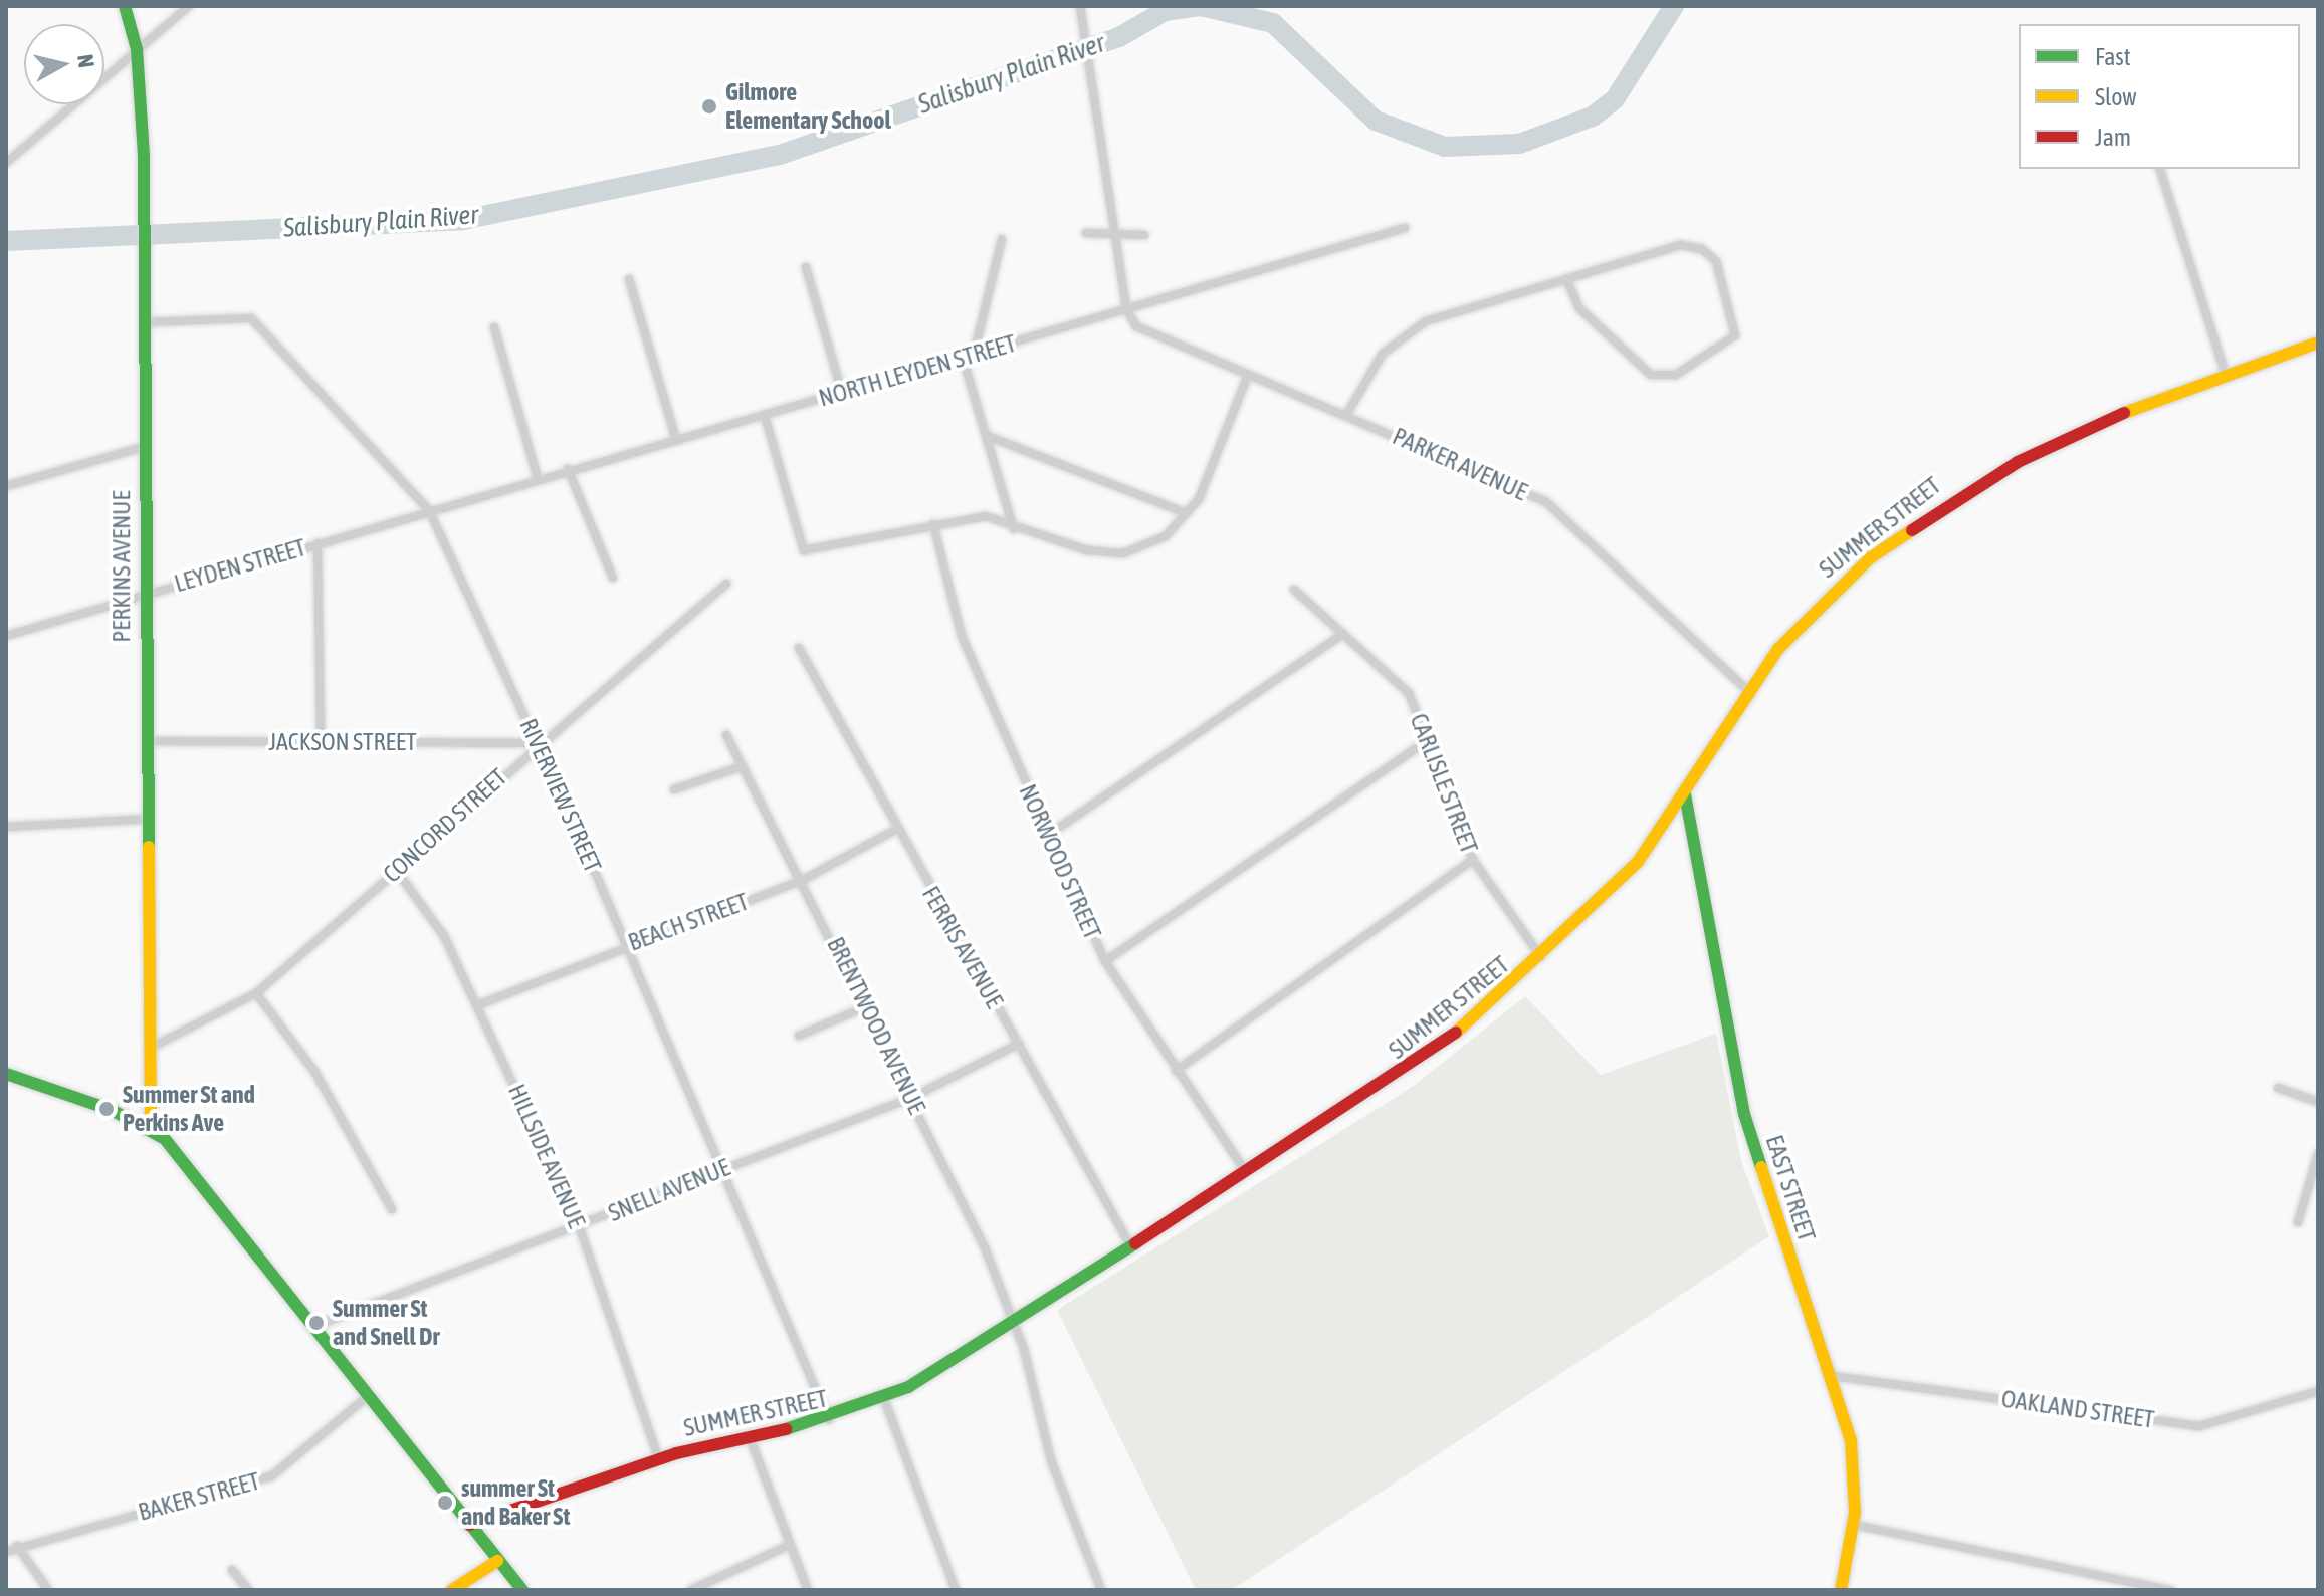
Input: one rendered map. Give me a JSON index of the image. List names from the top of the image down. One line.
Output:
{"streets":{"street":["NORTH LEYDEN STREET","PARKER AVENUE","SUMMER STREET","LEYDEN STREET","PERKINS AVENUE","JACKSON STREET","CARLISLE STREET","RIVERVIEW STREET","CONCORD STREET","NORWOOD STREET","BEACH STREET","FERRIS AVENUE","BRENTWOOD AVENUE","HILLSIDE AVENUE","EAST STREET","SNELL AVENUE","OAKLAND STREET","BAKER STREET"]},"crossings":[["NORTH LEYDEN STREET","PARKER AVENUE"],["NORTH LEYDEN STREET","LEYDEN STREET"],["NORTH LEYDEN STREET","RIVERVIEW STREET"],["PARKER AVENUE","SUMMER STREET"],["SUMMER STREET","CARLISLE STREET"],["SUMMER STREET","RIVERVIEW STREET"],["SUMMER STREET","NORWOOD STREET"],["SUMMER STREET","FERRIS AVENUE"],["SUMMER STREET","BRENTWOOD AVENUE"],["SUMMER STREET","HILLSIDE AVENUE"],["SUMMER STREET","EAST STREET"],["LEYDEN STREET","PERKINS AVENUE"],["LEYDEN STREET","RIVERVIEW STREET"],["PERKINS AVENUE","JACKSON STREET"],["PERKINS AVENUE","RIVERVIEW STREET"],["PERKINS AVENUE","CONCORD STREET"],["JACKSON STREET","RIVERVIEW STREET"],["JACKSON STREET","CONCORD STREET"],["RIVERVIEW STREET","CONCORD STREET"],["RIVERVIEW STREET","BEACH STREET"],["RIVERVIEW STREET","SNELL AVENUE"],["CONCORD STREET","HILLSIDE AVENUE"],["BEACH STREET","FERRIS AVENUE"],["BEACH STREET","BRENTWOOD AVENUE"],["BEACH STREET","HILLSIDE AVENUE"],["FERRIS AVENUE","SNELL AVENUE"],["BRENTWOOD AVENUE","SNELL AVENUE"],["HILLSIDE AVENUE","SNELL AVENUE"],["EAST STREET","OAKLAND STREET"]],"water":["Salisbury Plain River"],"places":["Gilmore Elementary School","Summer St and Perkins Ave","Summer St and Snell Dr","summer St and Baker St"],"legend":["Fast","Slow","Jam"],"north":"right"}
